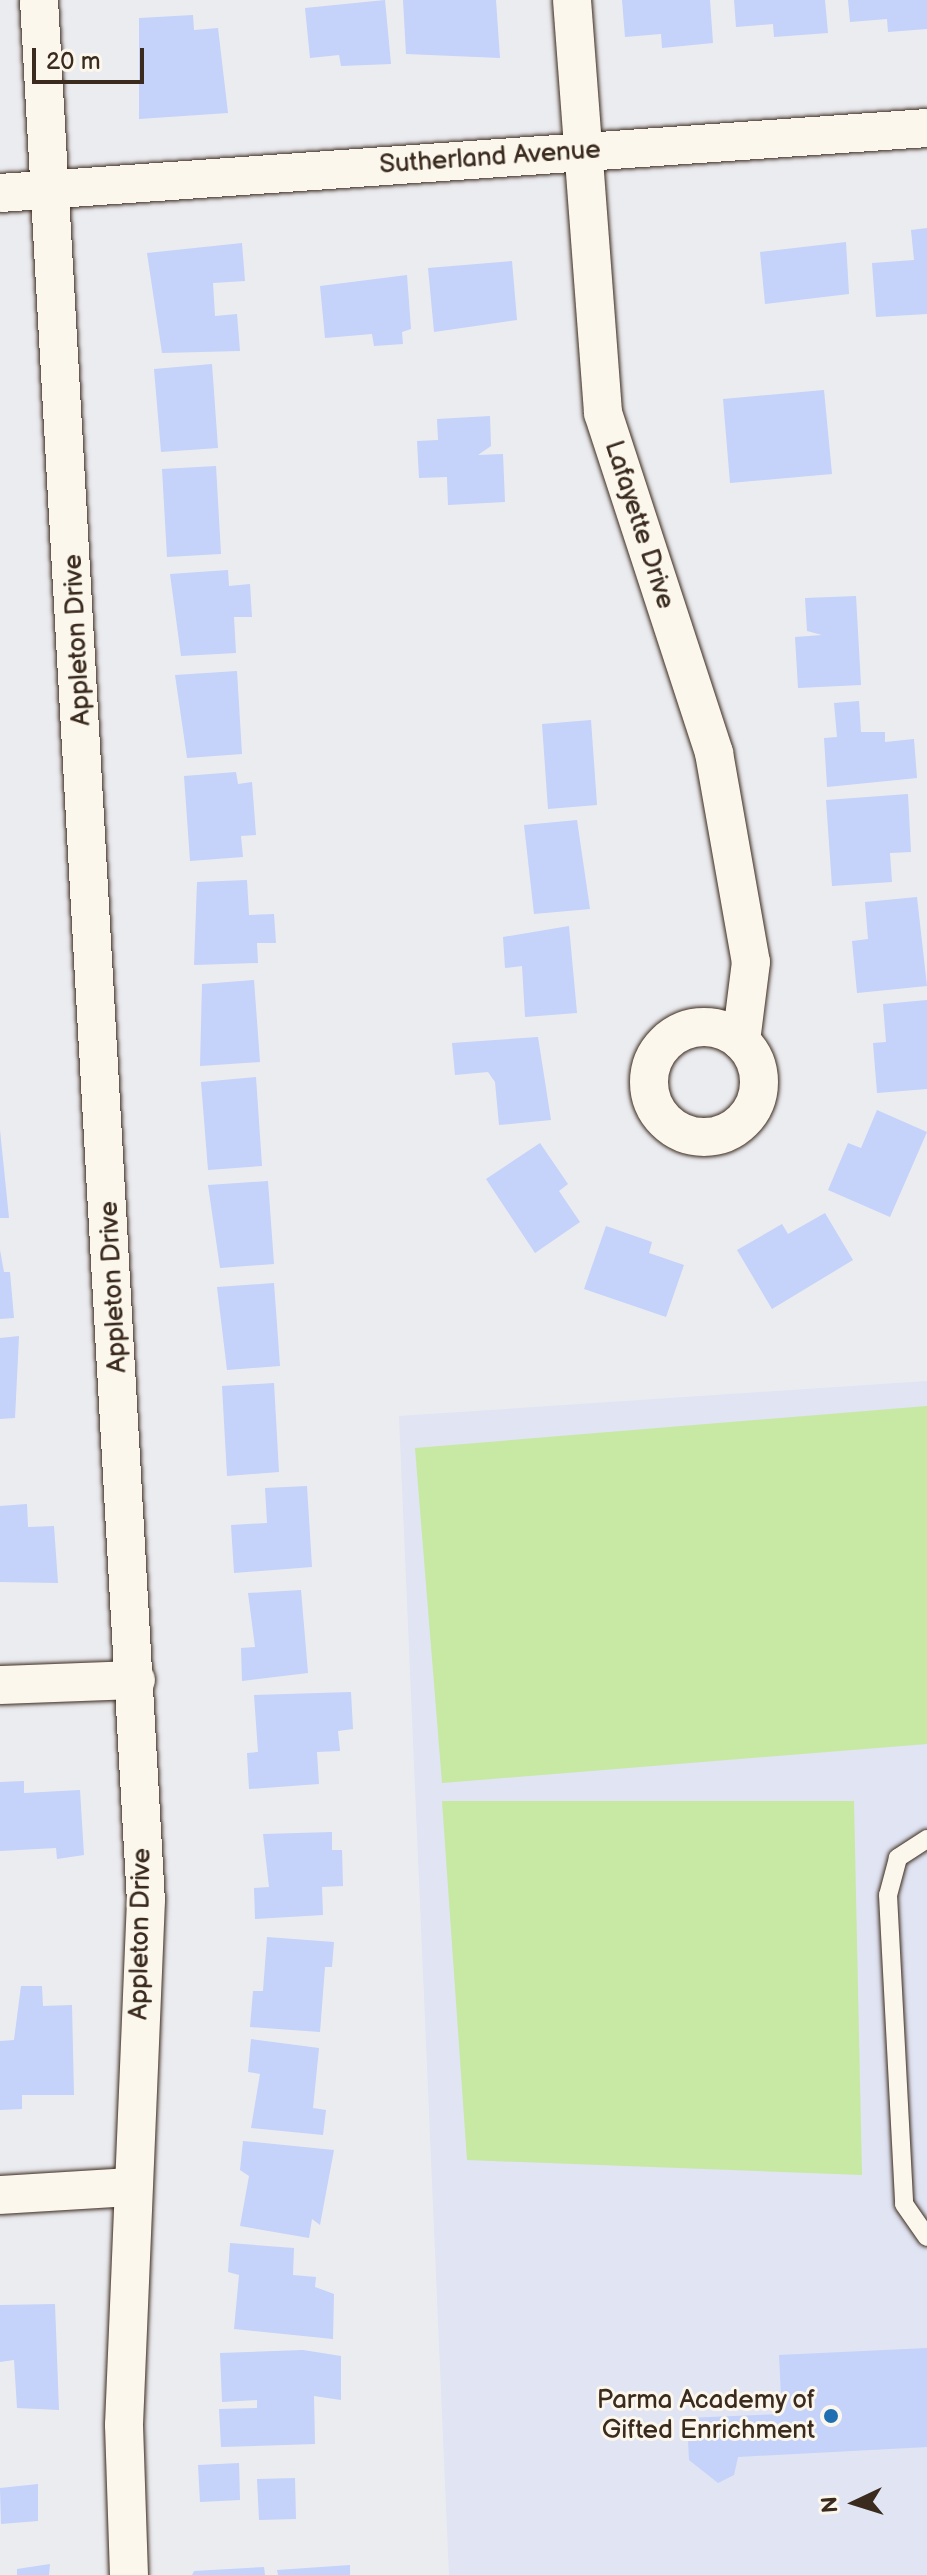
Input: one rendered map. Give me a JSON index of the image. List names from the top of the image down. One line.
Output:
{"streets":{"street":["Sutherland Avenue","Lafayette Drive","Appleton Drive"]},"crossings":[["Sutherland Avenue","Lafayette Drive"],["Sutherland Avenue","Appleton Drive"]],"places":["Parma Academy of Gifted Enrichment"],"scale_bar":"20 m","north":"left"}
